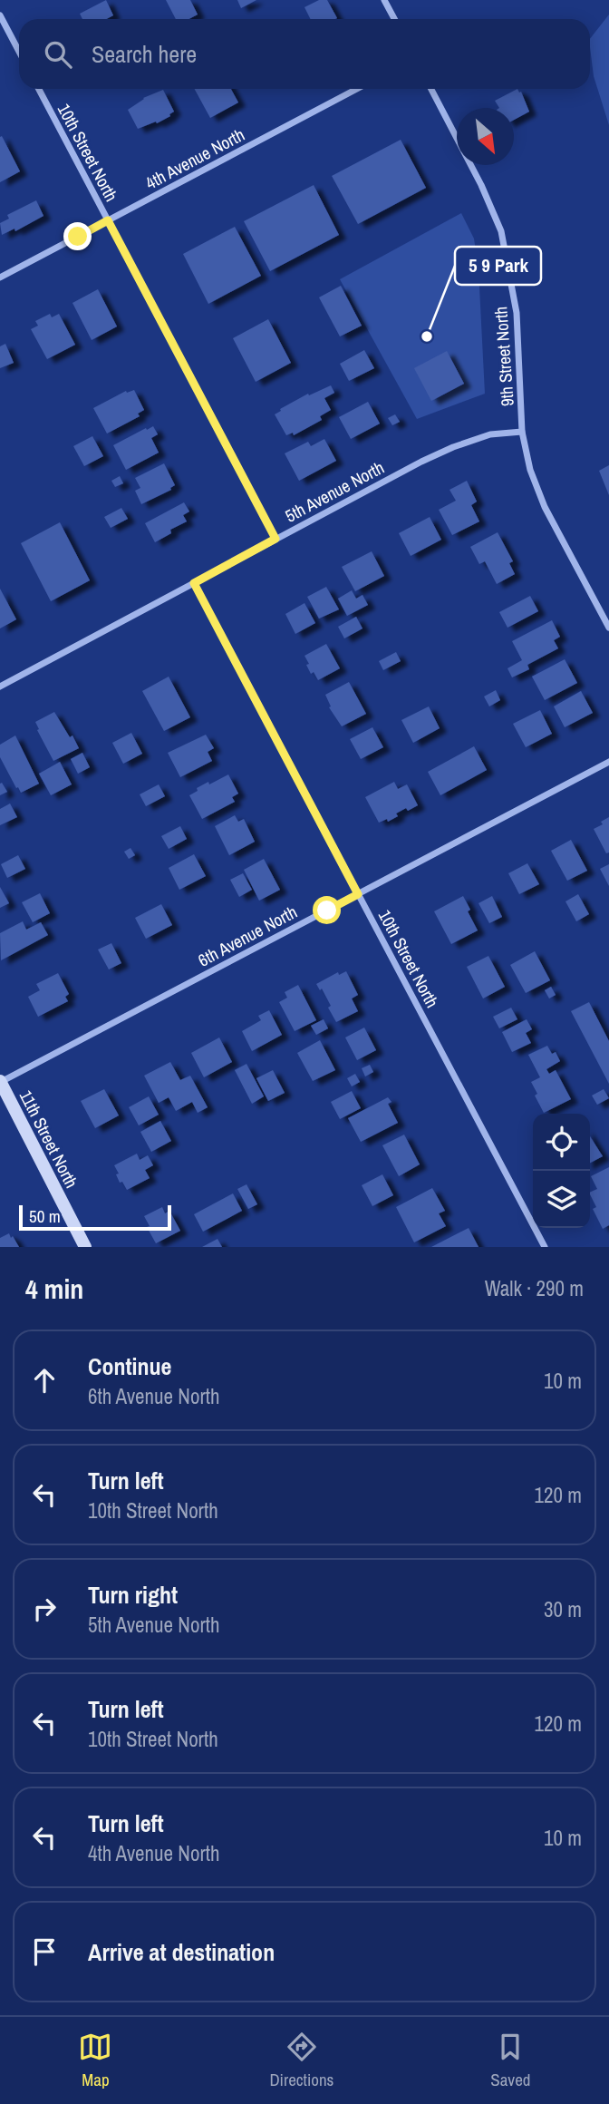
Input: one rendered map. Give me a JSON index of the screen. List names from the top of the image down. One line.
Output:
{"streets":{"street":["10th Street North","4th Avenue North","9th Street North","5th Avenue North","6th Avenue North","11th Street North"]},"crossings":[["10th Street North","4th Avenue North"],["10th Street North","5th Avenue North"],["10th Street North","6th Avenue North"],["9th Street North","5th Avenue North"],["6th Avenue North","11th Street North"]],"places":["5 9 Park"],"scale_bar":"50 m","north":"bottom right","page":{"search":"Search here","scale":"50 m","heading":["4 min","Walk · 290 m"],"list":[["Continue","6th Avenue North","10 m"],["Turn left","10th Street North","120 m"],["Turn right","5th Avenue North","30 m"],["Turn left","10th Street North","120 m"],["Turn left","4th Avenue North","10 m"],"Arrive at destination"],"nav":["Map","Directions","Saved"]}}
